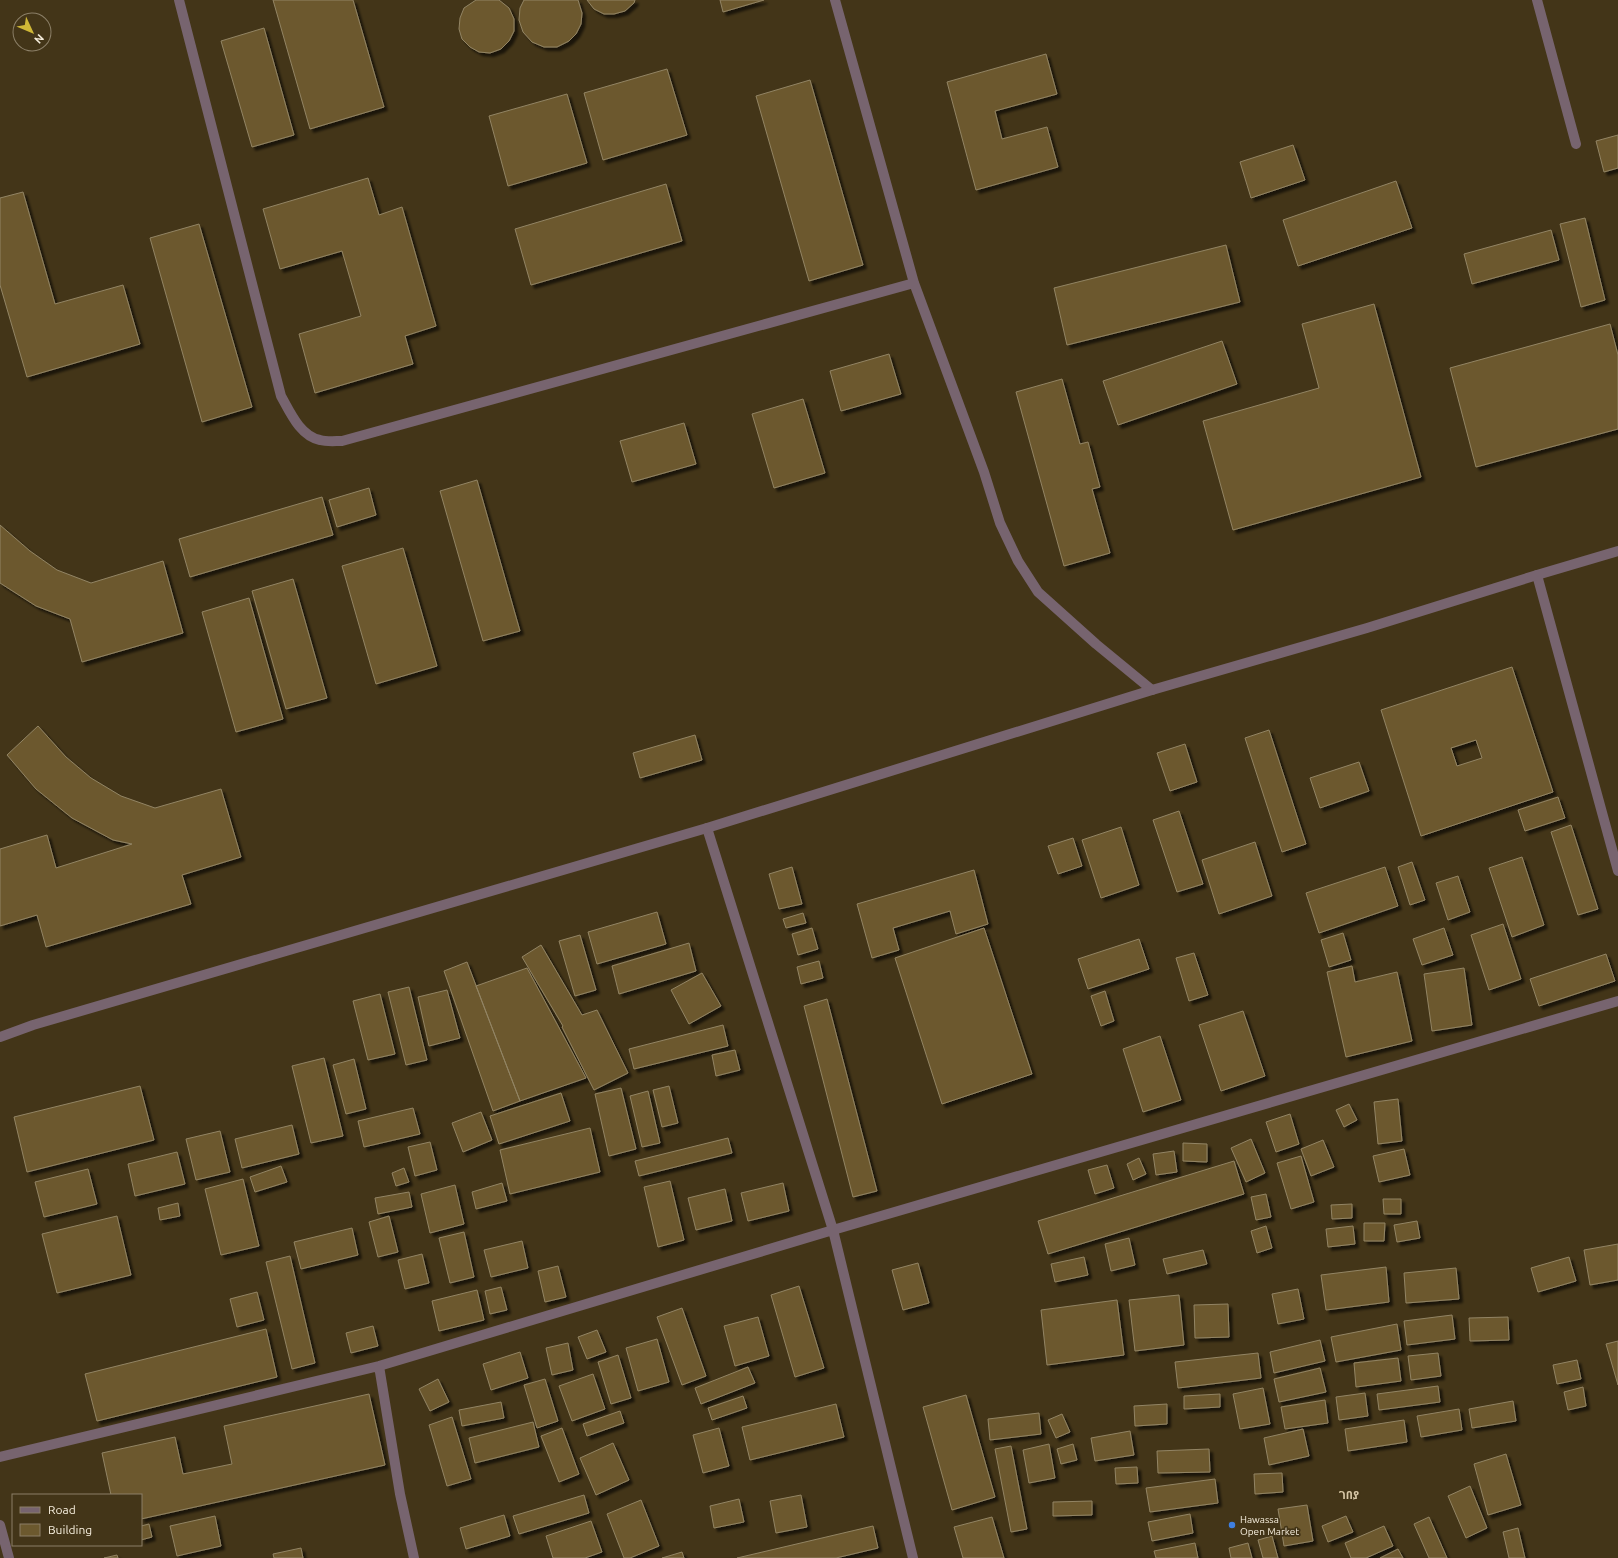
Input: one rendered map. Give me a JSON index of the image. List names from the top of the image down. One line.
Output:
{"districts":["ገበያ"],"places":["Hawassa Open Market"],"legend":["Road","Building"],"north":"bottom right"}
